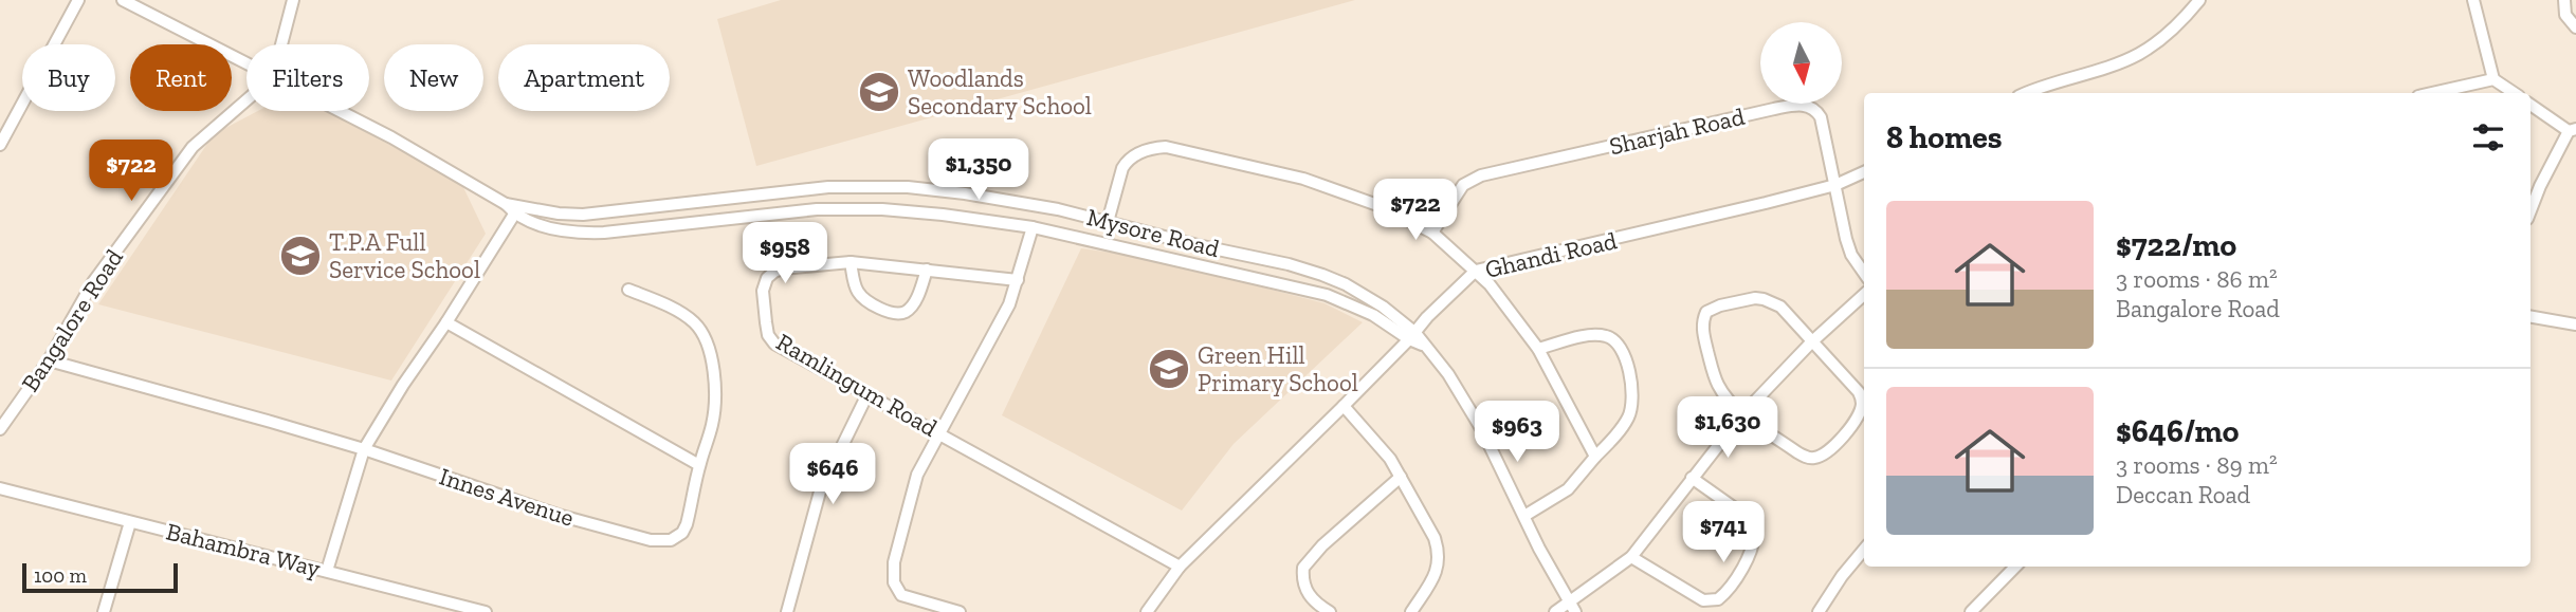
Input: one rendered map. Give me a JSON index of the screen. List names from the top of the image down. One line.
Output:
{"streets":{"street":["Sharjah Road","Mysore Road","Ghandi Road","Bangalore Road","Ramlingum Road","Innes Avenue","Bahambra Way"]},"crossings":[["Sharjah Road","Ghandi Road"],["Mysore Road","Ghandi Road"],["Ghandi Road","Ramlingum Road"],["Bangalore Road","Innes Avenue"]],"places":{"school or university":["Woodlands Secondary School","T.P.A Full Service School","Green Hill Primary School"]},"scale_bar":"100 m","north":"bottom","page":{"chip":["Buy","Rent","Filters","New","Apartment"],"heading":"8 homes","price":["$1,350","$722","$722","$958","$1,630","$963","$646","$741"],"list":[{"name":"$722/mo","note":"3 rooms · 86 m² · Bangalore Road"},{"name":"$646/mo","note":"3 rooms · 89 m² · Deccan Road"}],"scale":"100 m"}}
